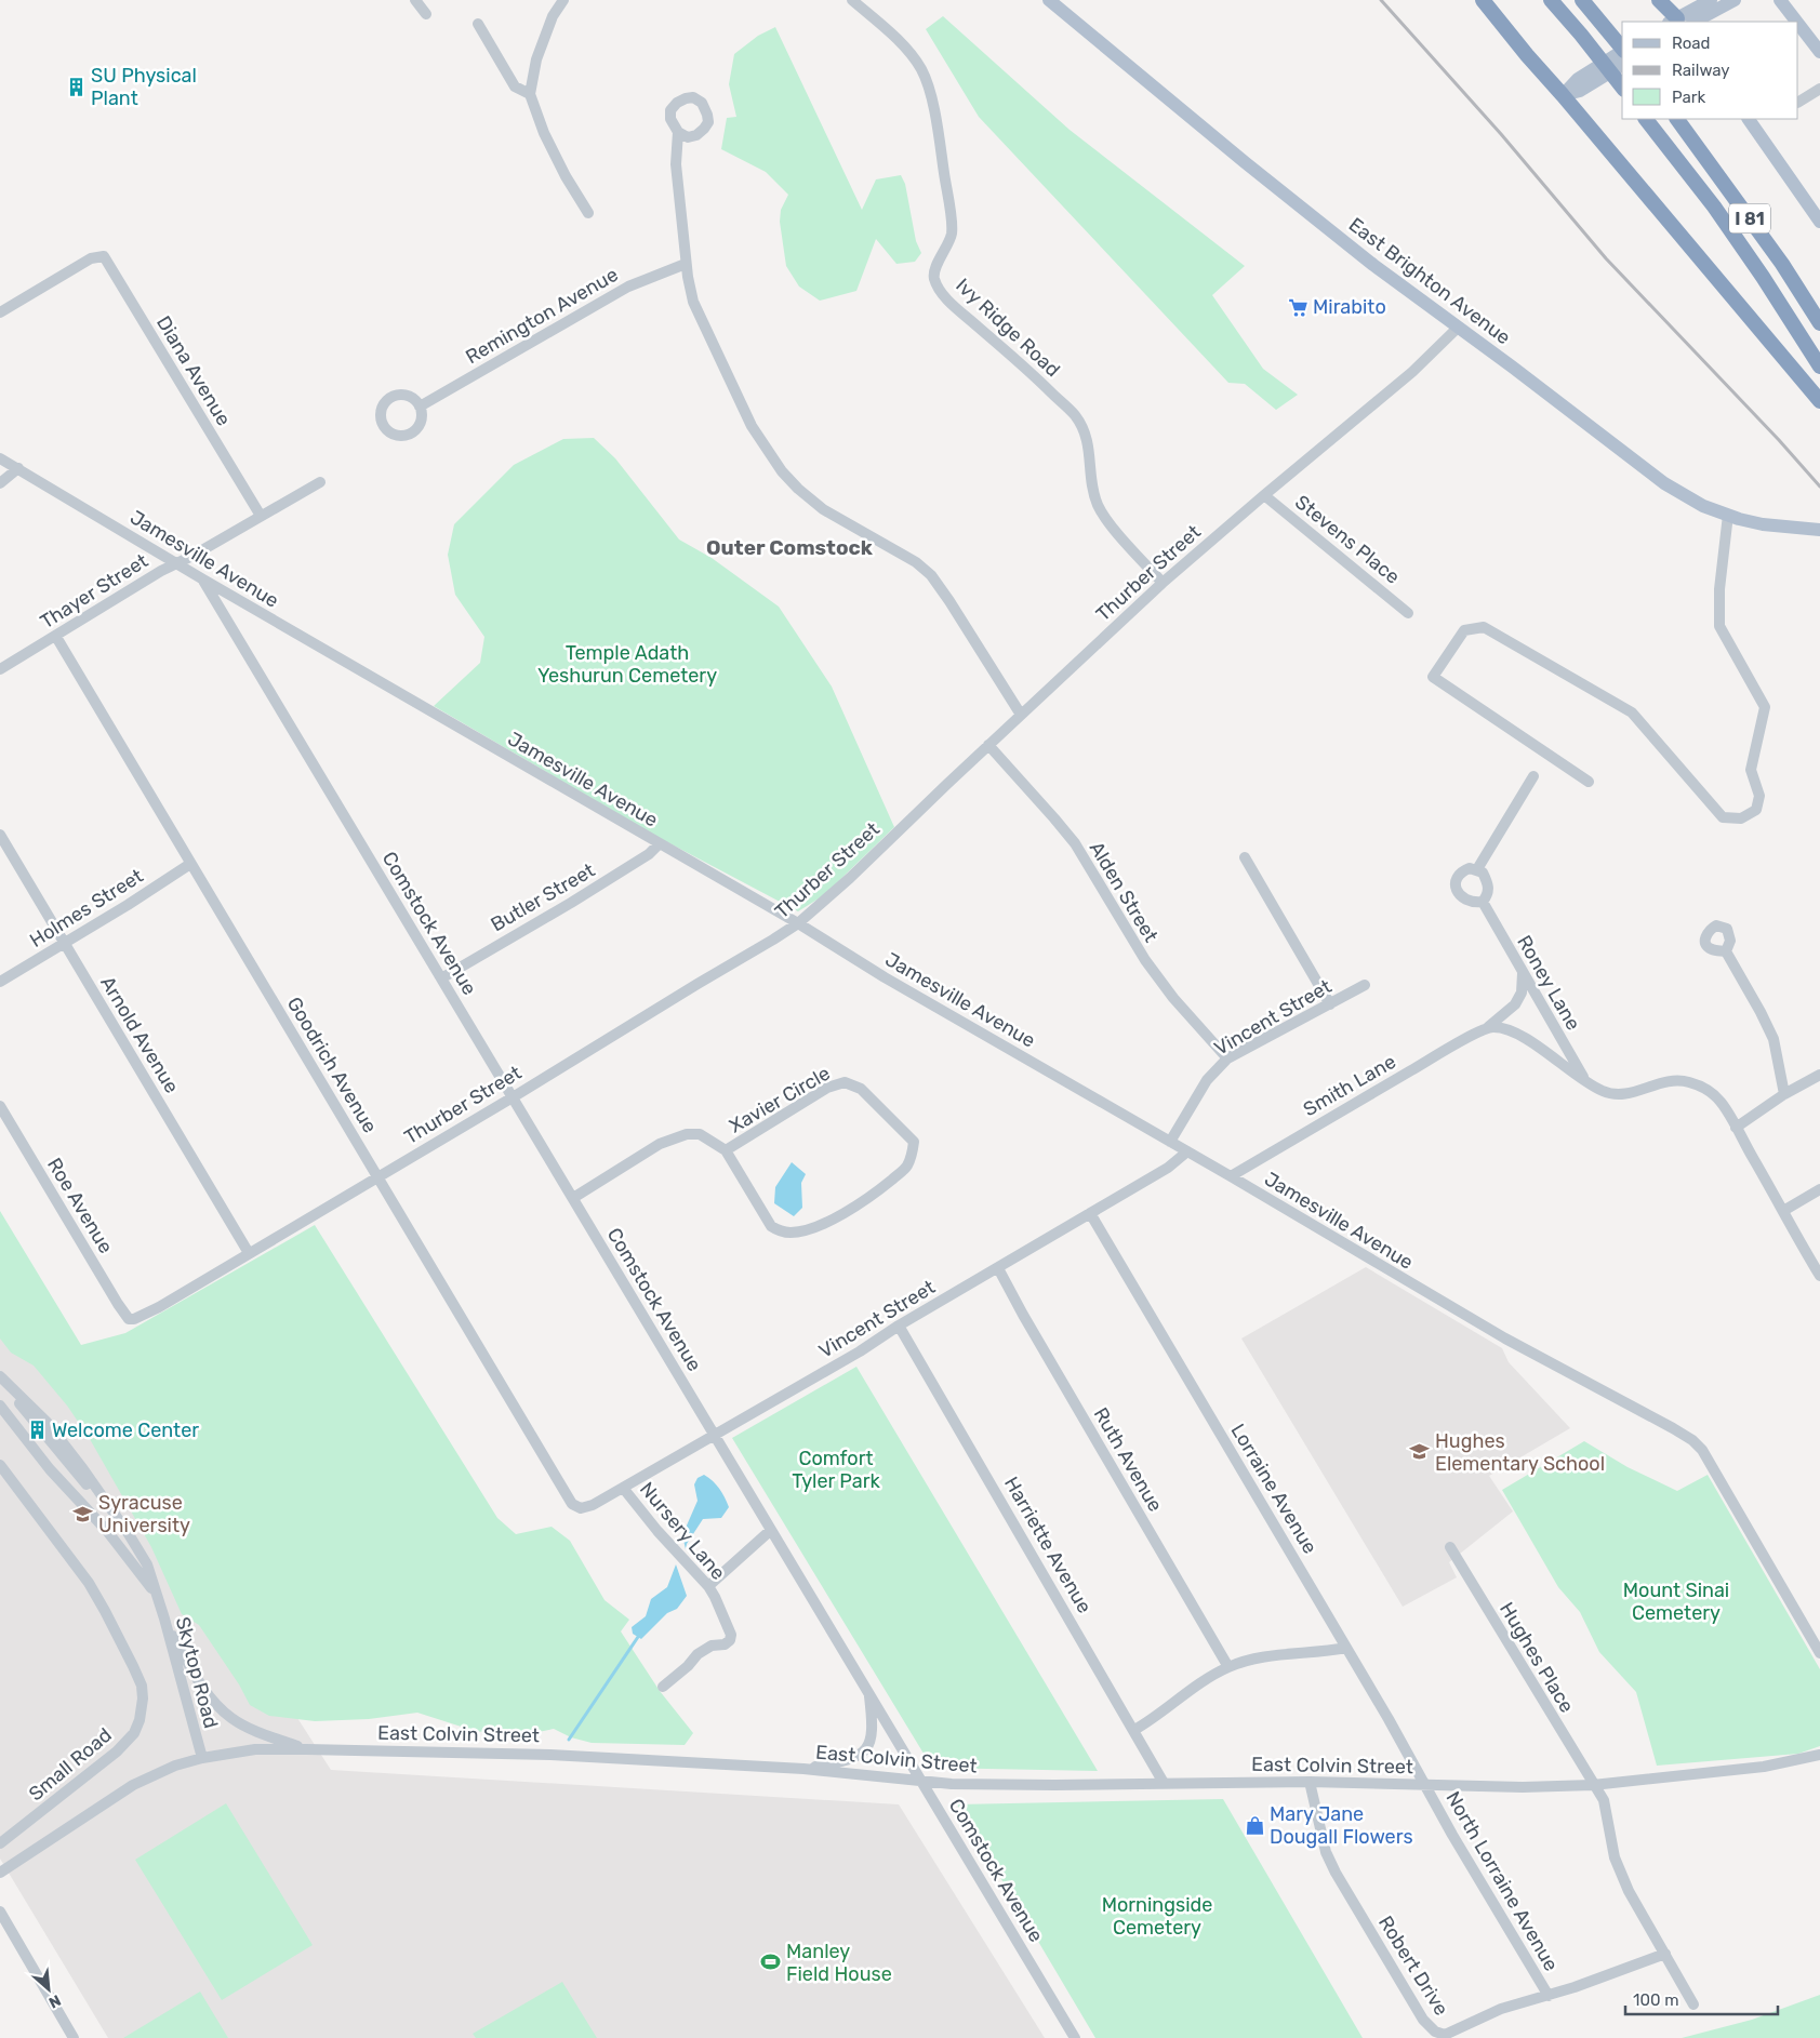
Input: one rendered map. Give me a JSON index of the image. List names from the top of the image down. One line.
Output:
{"streets":{"highway":["I 81"],"main road":["East Brighton Avenue"],"street":["Remington Avenue","Ivy Ridge Road","Diana Avenue","Stevens Place","Jamesville Avenue","Thurber Street","Thayer Street","Alden Street","Butler Street","Holmes Street","Comstock Avenue","Roney Lane","Vincent Street","Arnold Avenue","Goodrich Avenue","Smith Lane","Xavier Circle","Roe Avenue","Ruth Avenue","Lorraine Avenue","Nursery Lane","Harriette Avenue","Hughes Place","Skytop Road","East Colvin Street","Small Road","North Lorraine Avenue","Robert Drive"]},"crossings":[["East Brighton Avenue","Thurber Street"],["Ivy Ridge Road","Thurber Street"],["Diana Avenue","Thayer Street"],["Stevens Place","Thurber Street"],["Jamesville Avenue","Thurber Street"],["Jamesville Avenue","Thayer Street"],["Jamesville Avenue","Butler Street"],["Jamesville Avenue","Comstock Avenue"],["Jamesville Avenue","Vincent Street"],["Jamesville Avenue","Smith Lane"],["Thurber Street","Alden Street"],["Thurber Street","Comstock Avenue"],["Thurber Street","Arnold Avenue"],["Thurber Street","Goodrich Avenue"],["Thurber Street","Roe Avenue"],["Thayer Street","Goodrich Avenue"],["Alden Street","Vincent Street"],["Butler Street","Comstock Avenue"],["Holmes Street","Arnold Avenue"],["Holmes Street","Goodrich Avenue"],["Comstock Avenue","Vincent Street"],["Comstock Avenue","Xavier Circle"],["Comstock Avenue","East Colvin Street"],["Roney Lane","Smith Lane"],["Vincent Street","Goodrich Avenue"],["Vincent Street","Ruth Avenue"],["Vincent Street","Lorraine Avenue"],["Vincent Street","Nursery Lane"],["Vincent Street","Harriette Avenue"],["Lorraine Avenue","East Colvin Street"],["Lorraine Avenue","North Lorraine Avenue"],["Harriette Avenue","East Colvin Street"],["Hughes Place","East Colvin Street"],["Hughes Place","Robert Drive"],["Skytop Road","East Colvin Street"],["East Colvin Street","North Lorraine Avenue"],["East Colvin Street","Robert Drive"],["North Lorraine Avenue","Robert Drive"]],"districts":["Outer Comstock"],"parks":["Temple Adath Yeshurun Cemetery","Comfort Tyler Park","Mount Sinai Cemetery","Morningside Cemetery"],"places":{"building":["SU Physical Plant","Welcome Center"],"supermarket":["Mirabito"],"school or university":["Hughes Elementary School","Syracuse University"],"shop":["Mary Jane Dougall Flowers"],"sports":["Manley Field House"]},"legend":["Road","Railway","Park"],"scale_bar":"100 m","north":"bottom right"}
